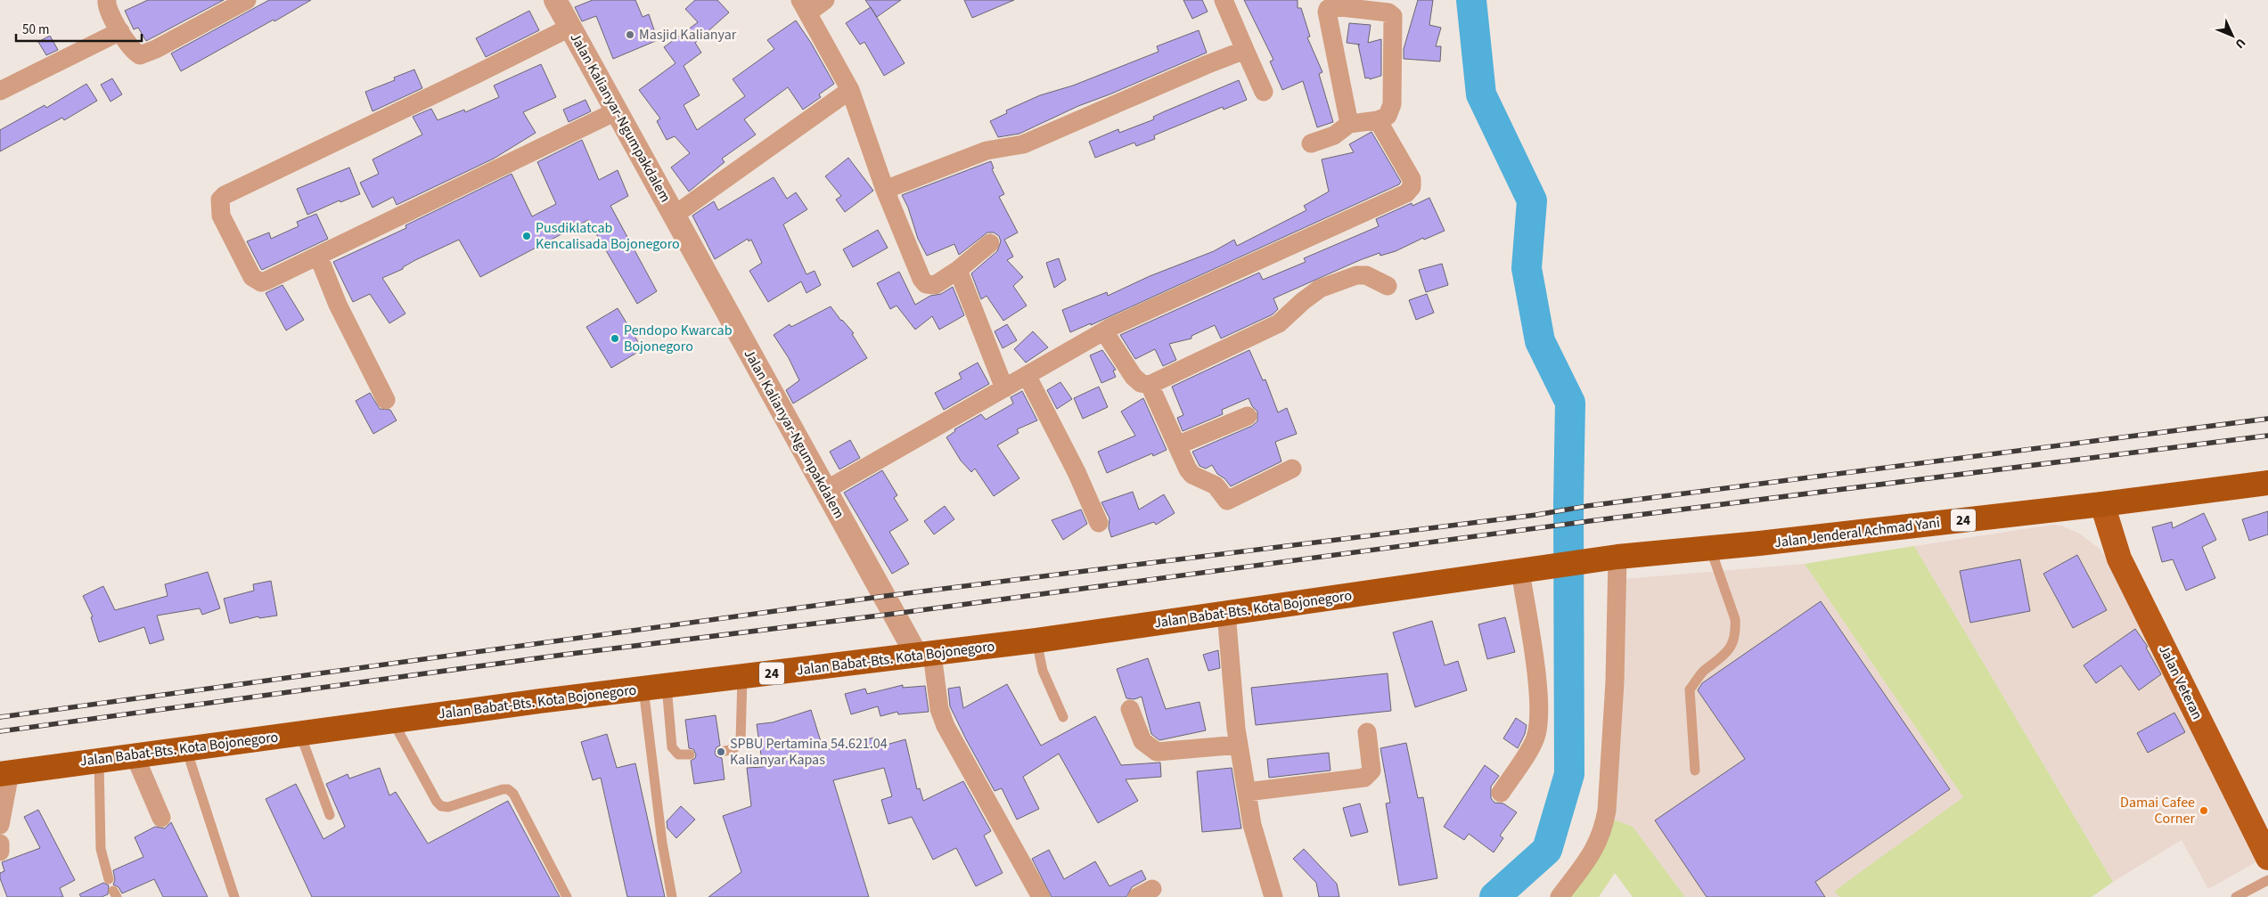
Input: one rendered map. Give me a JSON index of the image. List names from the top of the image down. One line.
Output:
{"streets":{"highway":["24","Jalan Jenderal Achmad Yani","Jalan Babat-Bts. Kota Bojonegoro"],"main road":["Jalan Veteran"],"street":["Jalan Kalianyar-Ngumpakdalem"]},"crossings":[["Jalan Kalianyar-Ngumpakdalem","Jalan Babat-Bts. Kota Bojonegoro"],["Jalan Jenderal Achmad Yani","Jalan Babat-Bts. Kota Bojonegoro"],["Jalan Jenderal Achmad Yani","Jalan Veteran"]],"places":["Masjid Kalianyar","Pusdiklatcab Kencalisada Bojonegoro","Pendopo Kwarcab Bojonegoro","SPBU Pertamina 54.621.04 Kalianyar Kapas","Damai Cafee Corner"],"scale_bar":"50 m","north":"bottom right"}
